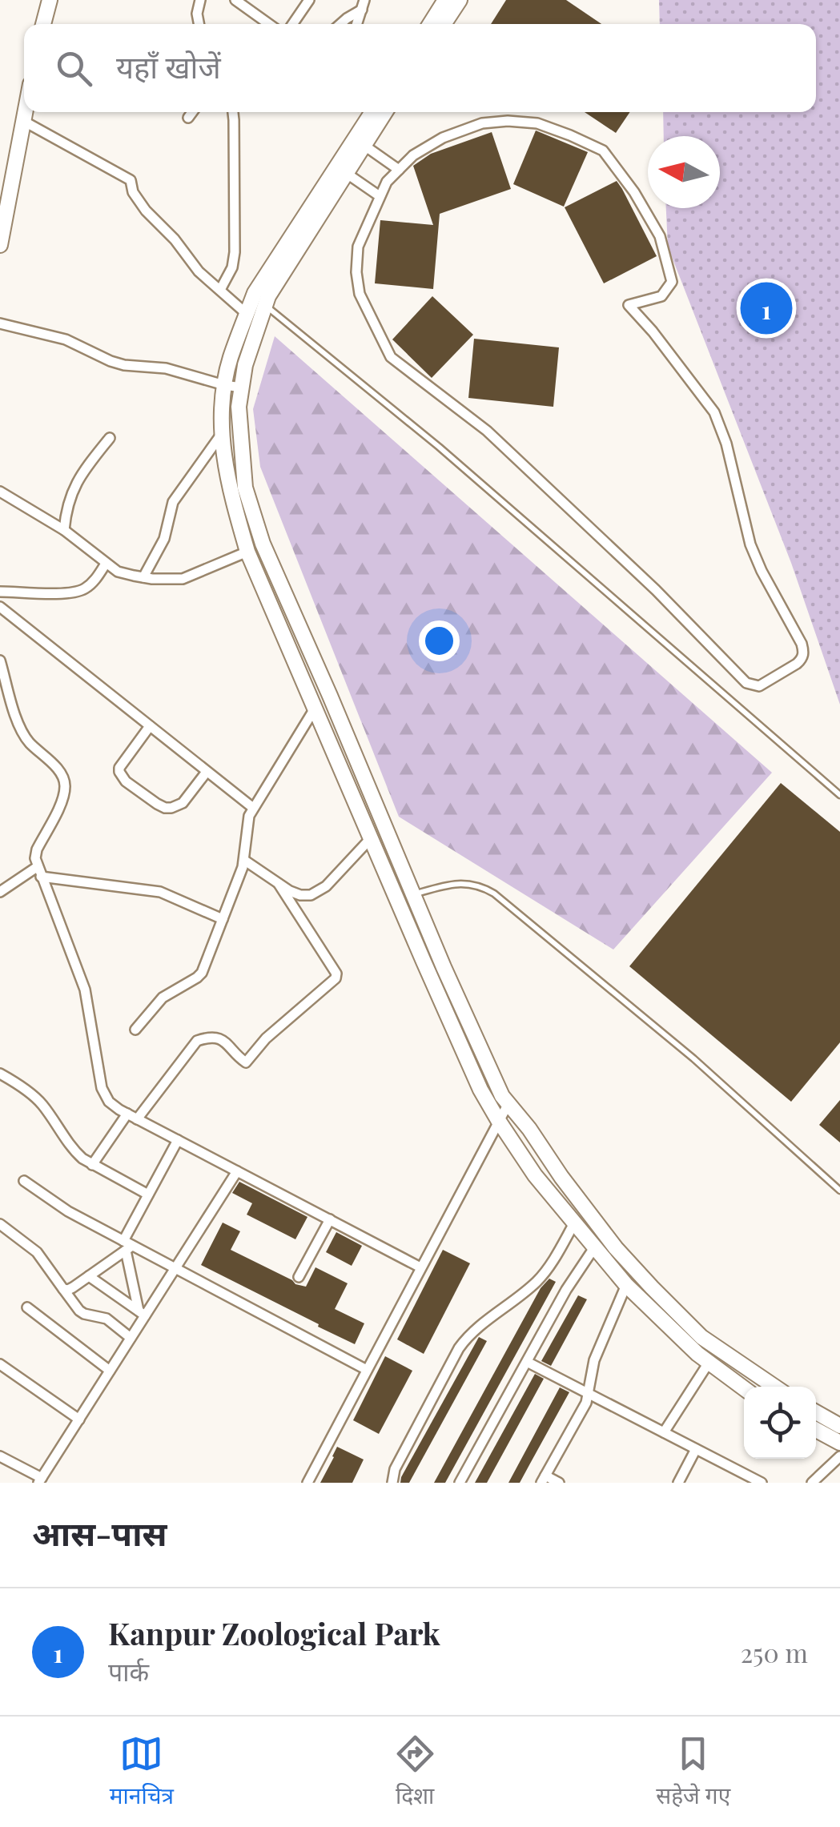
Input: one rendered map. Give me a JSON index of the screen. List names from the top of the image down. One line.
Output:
{"north":"left","page":{"search":"यहाँ खोजें","pins":"1","heading":"आस-पास","list":[{"mark":"1","name":"Kanpur Zoological Park","note":"पार्क","value":"250 m"}],"nav":["मानचित्र","दिशा","सहेजे गए"]}}
